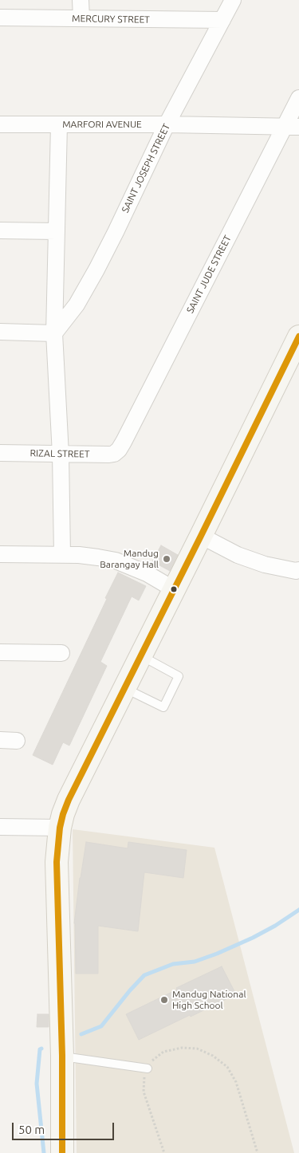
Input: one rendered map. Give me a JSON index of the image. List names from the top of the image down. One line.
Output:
{"streets":{"street":["MERCURY STREET","MARFORI AVENUE","SAINT JOSEPH STREET","SAINT JUDE STREET","RIZAL STREET"]},"crossings":[["MERCURY STREET","SAINT JOSEPH STREET"],["MARFORI AVENUE","SAINT JOSEPH STREET"],["MARFORI AVENUE","SAINT JUDE STREET"],["SAINT JUDE STREET","RIZAL STREET"]],"places":["Mandug Barangay Hall","Mandug National High School"],"scale_bar":"50 m"}
